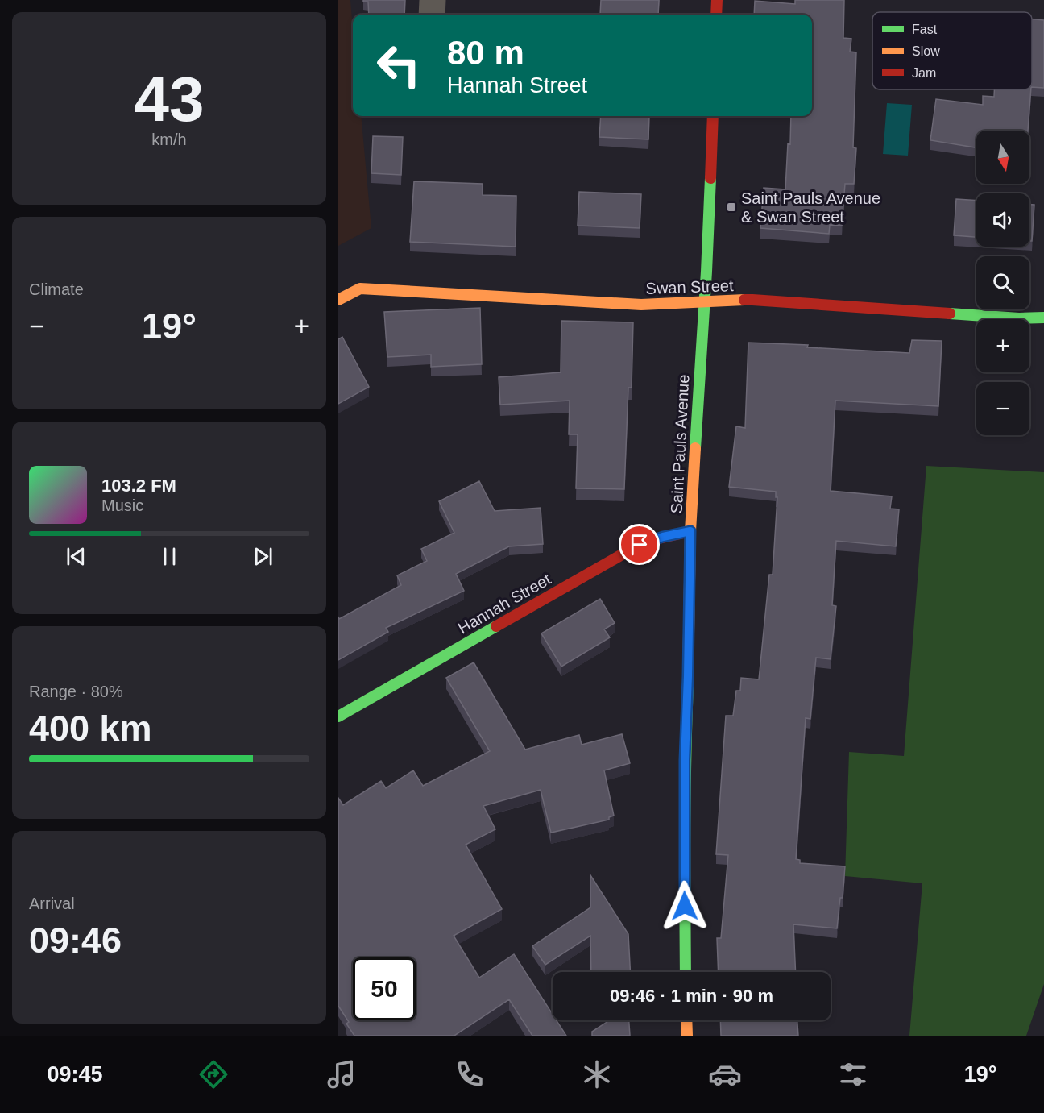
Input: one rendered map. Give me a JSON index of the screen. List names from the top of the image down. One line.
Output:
{"streets":{"street":["Swan Street","Saint Pauls Avenue","Hannah Street"]},"crossings":[["Swan Street","Saint Pauls Avenue"],["Saint Pauls Avenue","Hannah Street"]],"places":{"transit":["Saint Pauls Avenue & Swan Street"]},"legend":["Fast","Slow","Jam"],"north":"bottom","page":{"tile":[["43","km/h"],"Climate",["Range · 80%","400 km"],["Arrival","09:46"]],"turn":["80 m","Hannah Street"],"map_buttons":["+","−"],"heat":["−","19°","+"],"song":["103.2 FM","Music"],"limit":"50","trip":"09:46 · 1 min · 90 m","tabs":["09:45","19°"]}}
